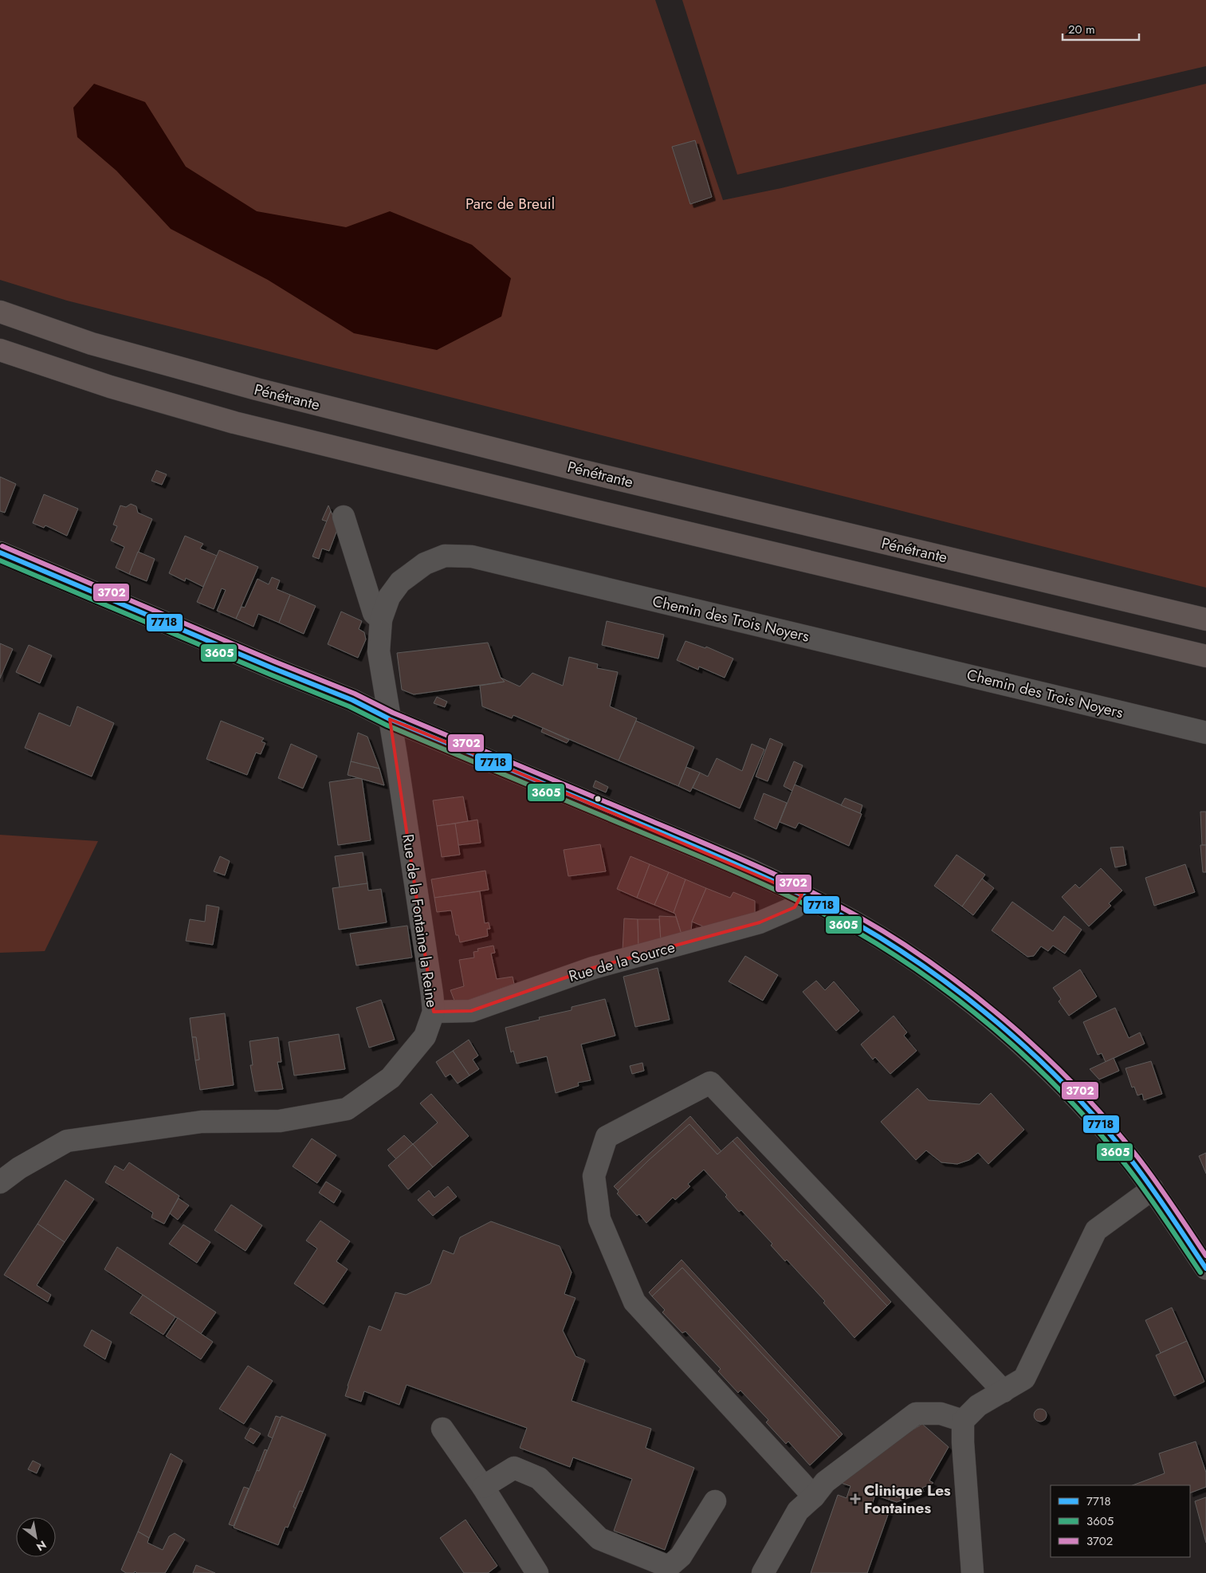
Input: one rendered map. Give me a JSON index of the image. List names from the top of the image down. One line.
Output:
{"streets":{"main road":["Pénétrante"],"street":["Chemin des Trois Noyers","Rue de la Fontaine la Reine","Rue de la Source"]},"crossings":[["Chemin des Trois Noyers","Rue de la Fontaine la Reine"],["Rue de la Fontaine la Reine","Rue de la Source"]],"parks":["Parc de Breuil"],"places":{"health":["Clinique Les Fontaines"]},"lines":["transit line 3702","transit line 7718","transit line 3605"],"legend":["7718","3605","3702"],"scale_bar":"20 m","north":"bottom right"}
